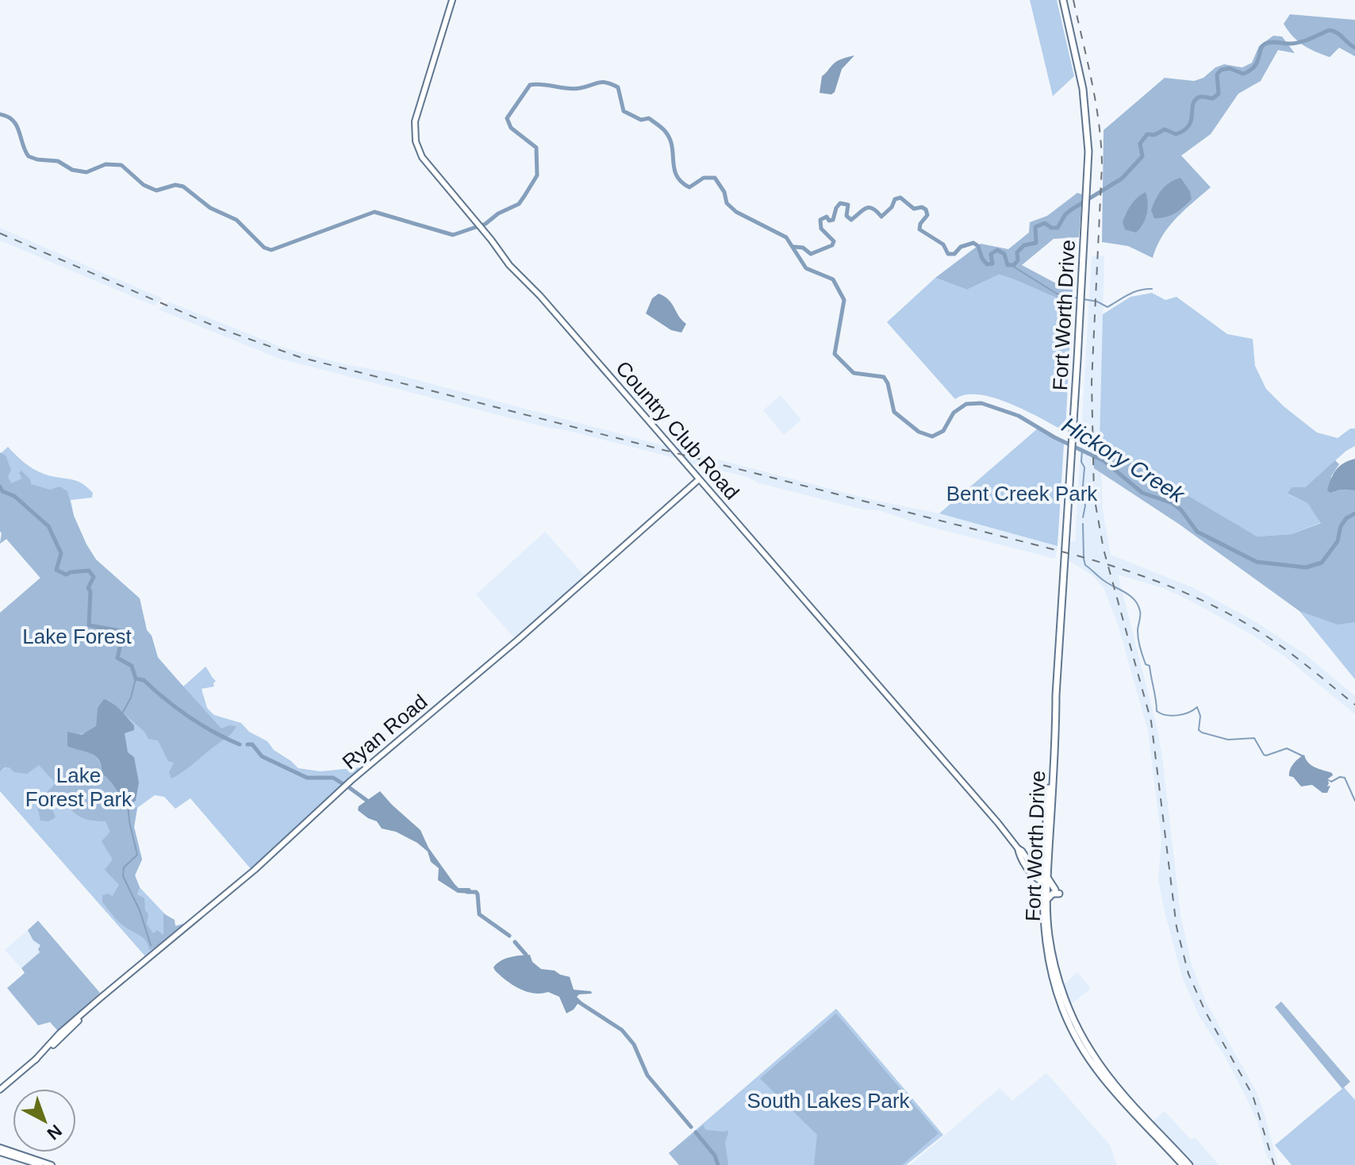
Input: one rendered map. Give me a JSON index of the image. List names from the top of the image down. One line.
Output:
{"streets":{"main road":["Fort Worth Drive","Country Club Road","Ryan Road"]},"crossings":[["Fort Worth Drive","Country Club Road"],["Country Club Road","Ryan Road"]],"water":["Hickory Creek"],"parks":["Bent Creek Park","Lake Forest","Lake Forest Park","South Lakes Park"],"north":"bottom right"}
